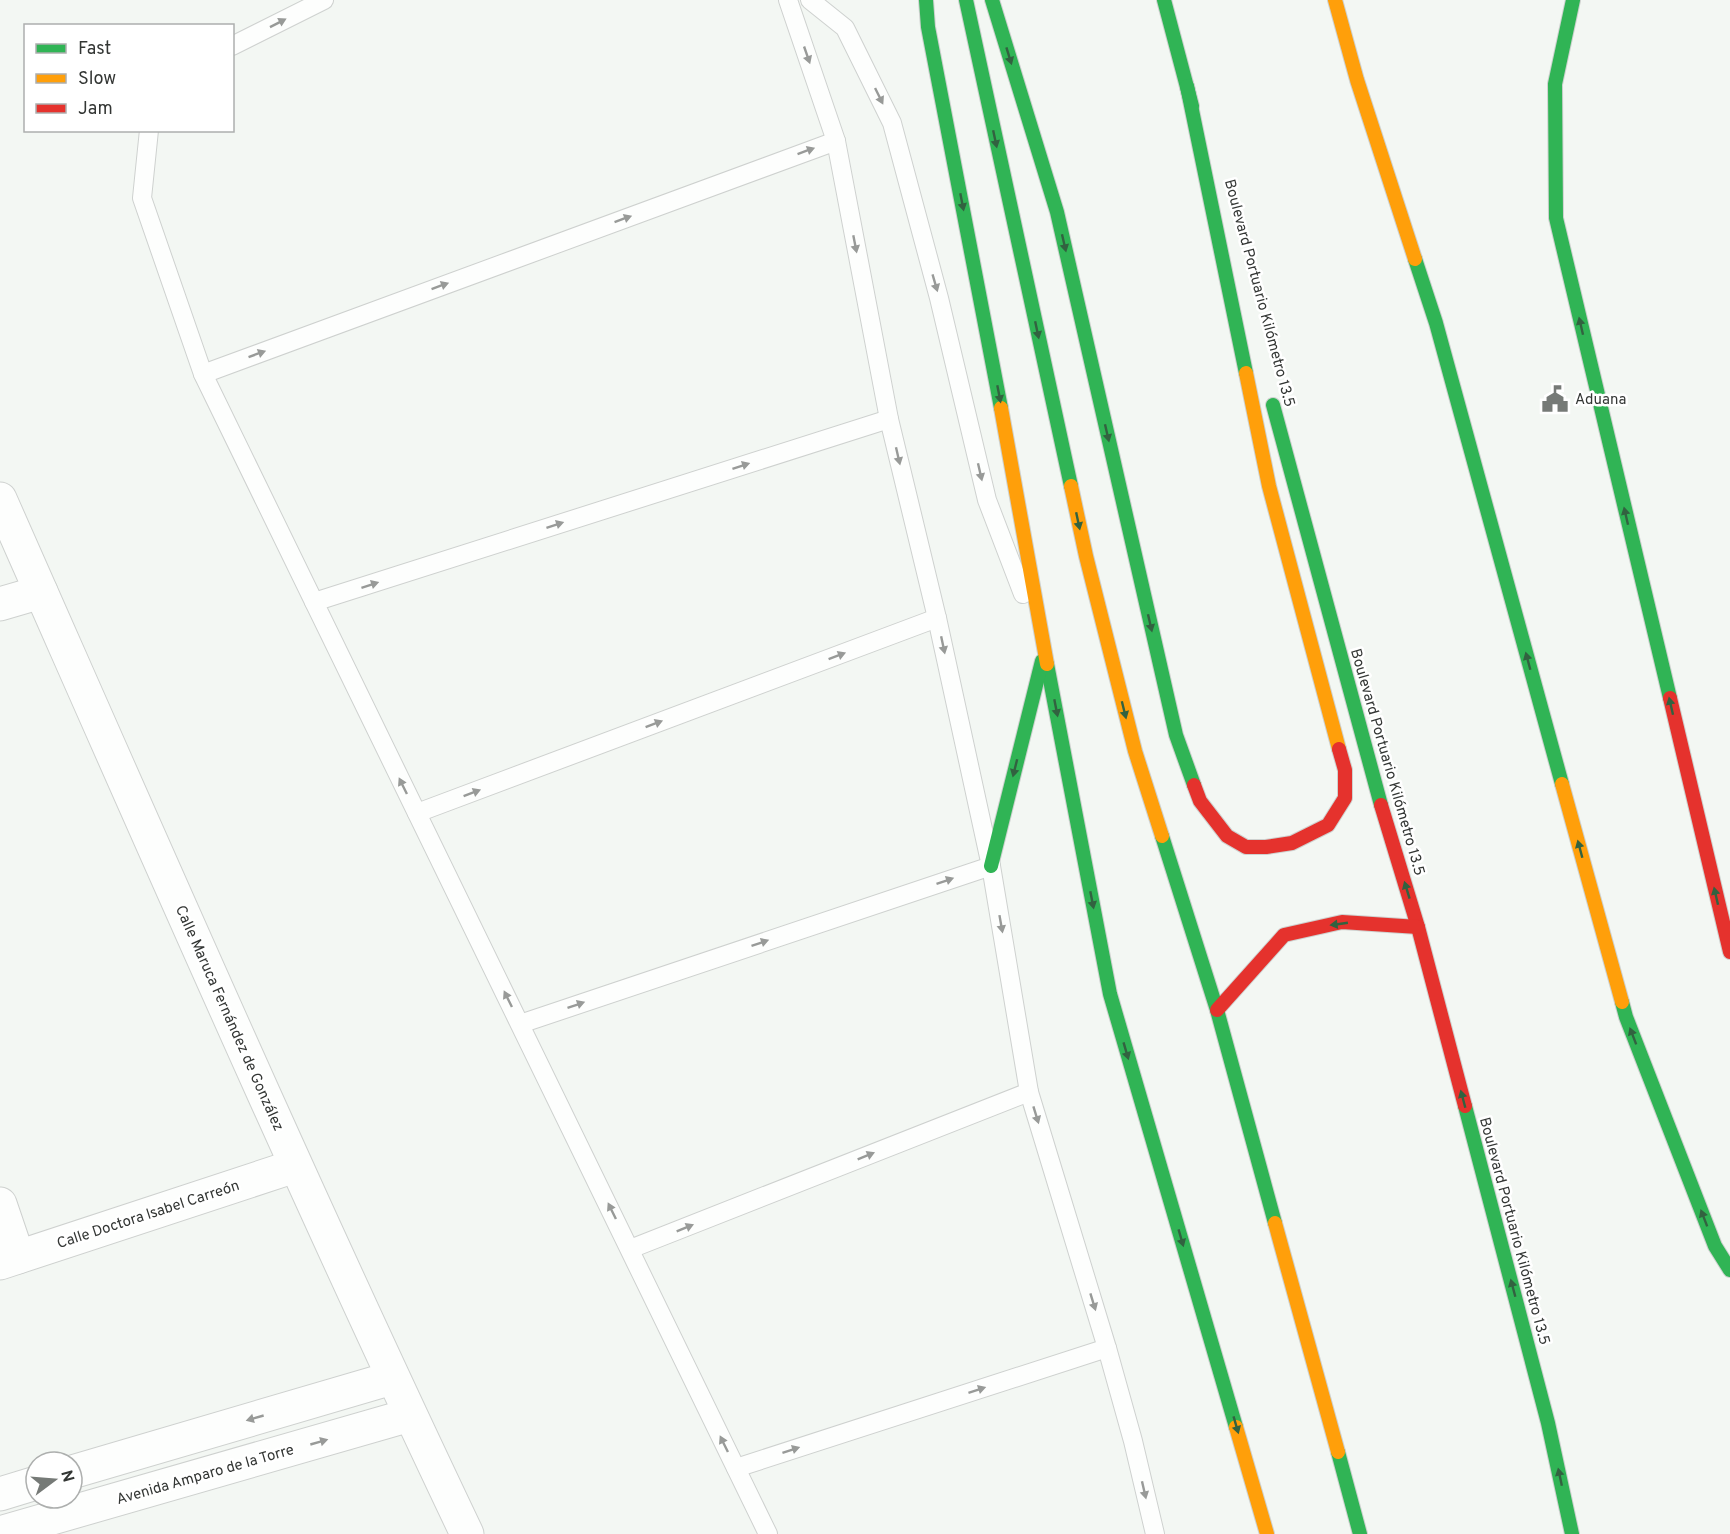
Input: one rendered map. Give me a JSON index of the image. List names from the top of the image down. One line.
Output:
{"streets":{"main road":["Boulevard Portuario Kilómetro 13.5"],"street":["Calle Maruca Fernández de González","Calle Doctora Isabel Carreón","Avenida Amparo de la Torre"]},"crossings":[["Calle Maruca Fernández de González","Calle Doctora Isabel Carreón"],["Calle Maruca Fernández de González","Avenida Amparo de la Torre"]],"one_way":["Boulevard Portuario Kilómetro 13.5"],"places":{"public building":["Aduana"]},"legend":["Fast","Slow","Jam"],"north":"right"}
